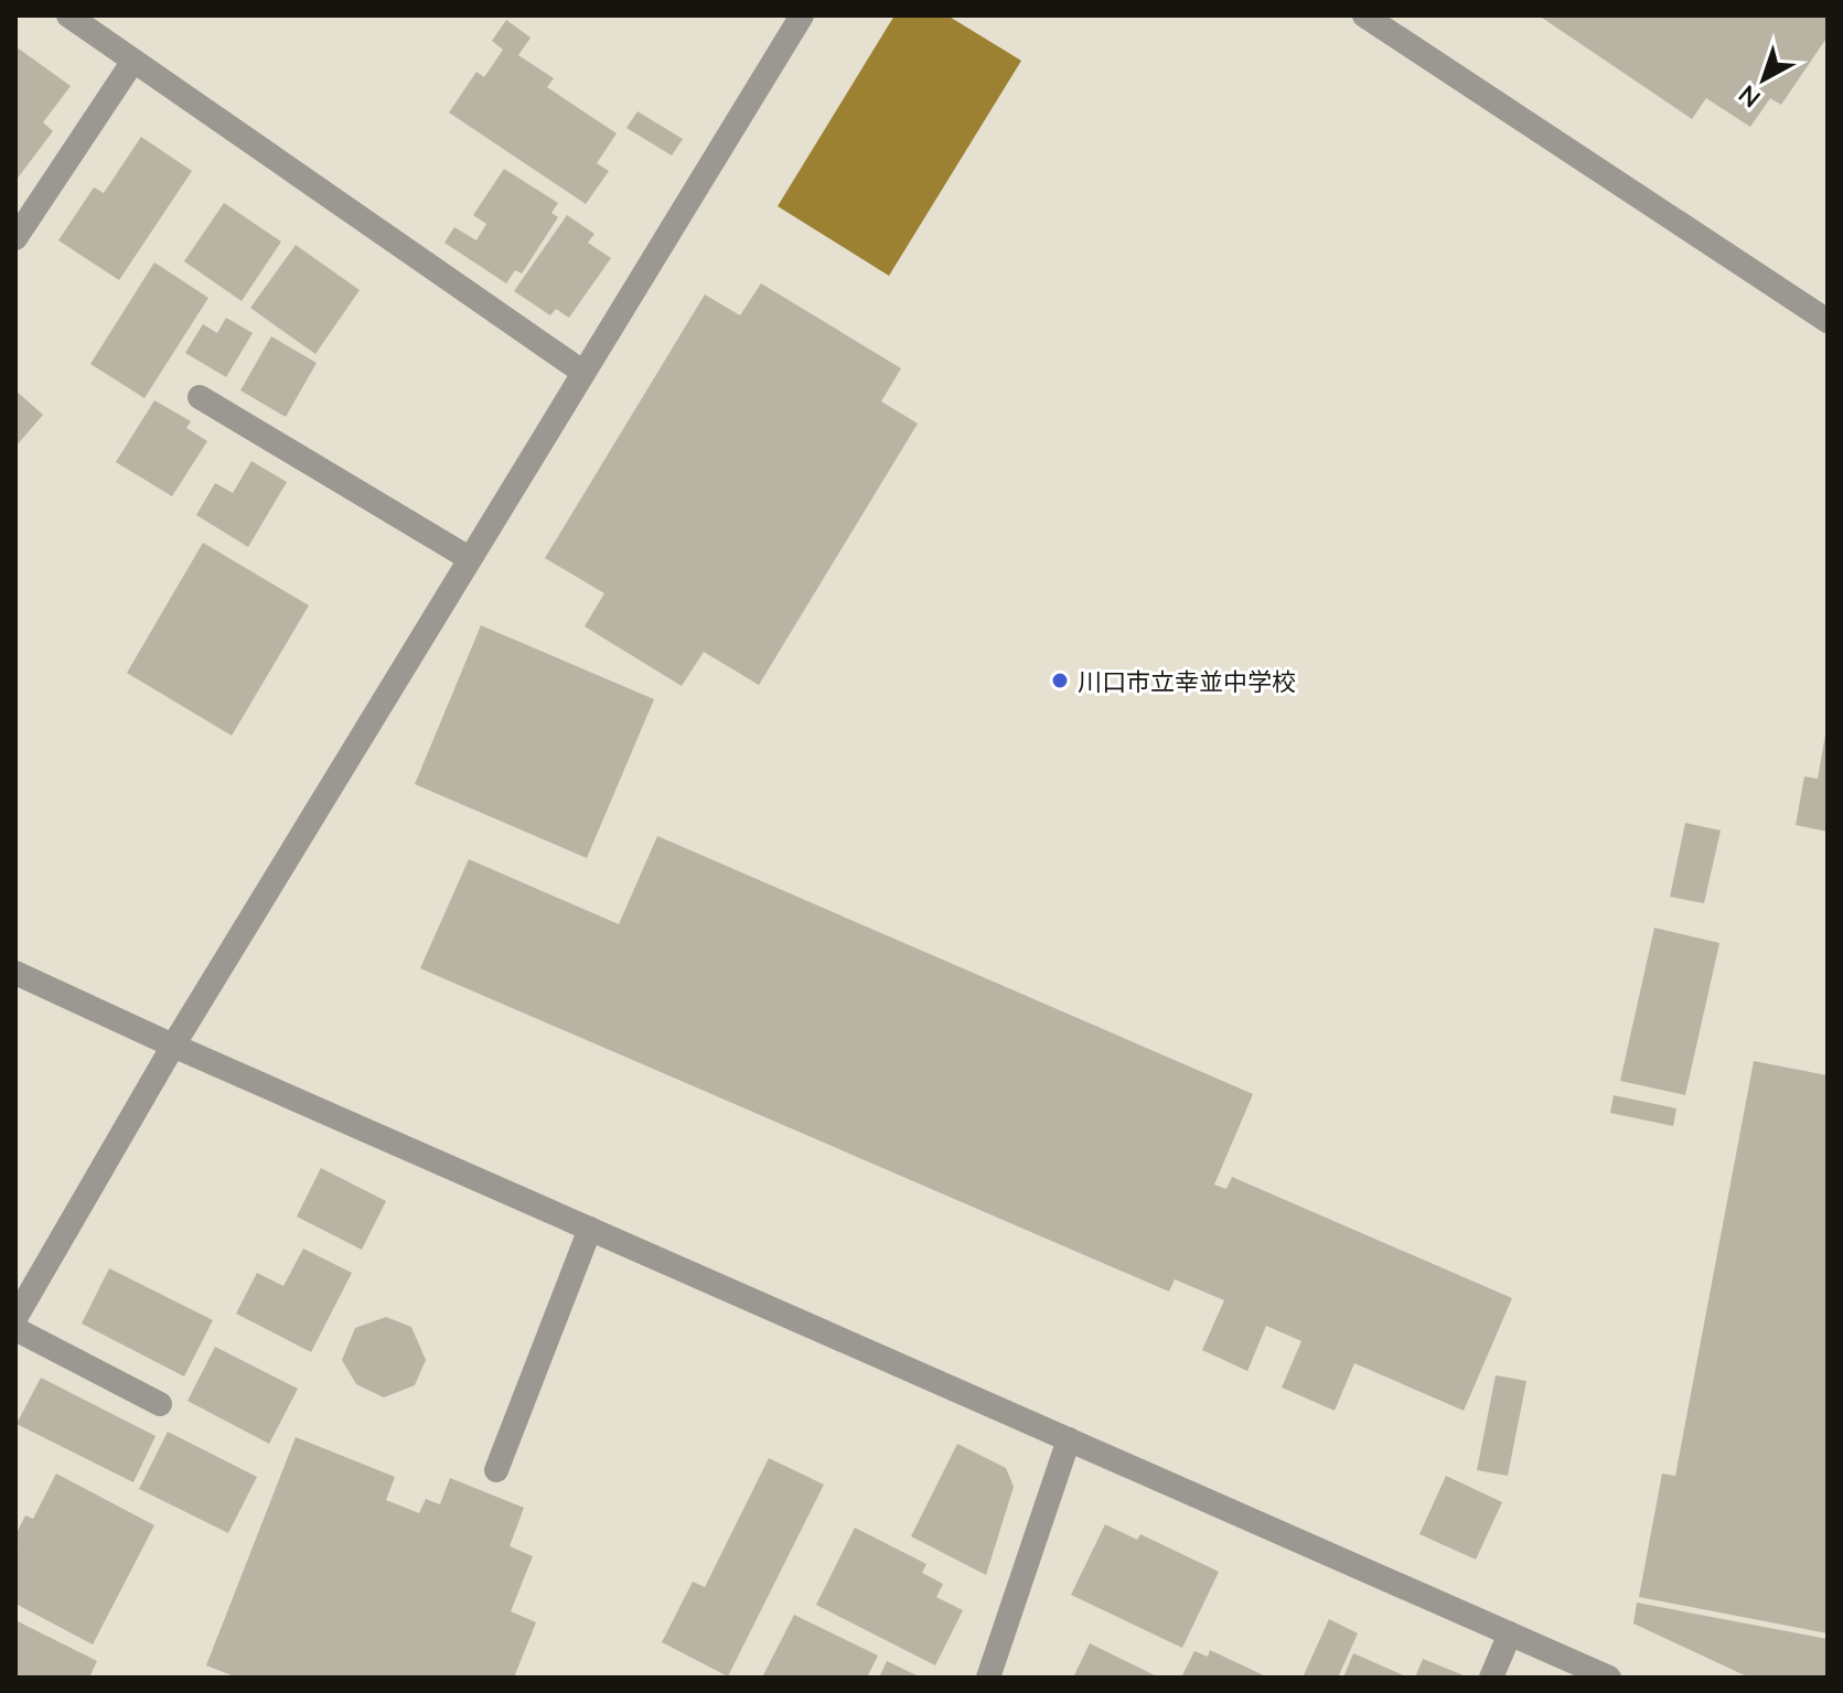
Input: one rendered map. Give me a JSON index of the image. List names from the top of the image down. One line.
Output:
{"places":["川口市立幸並中学校"],"north":"bottom left"}
